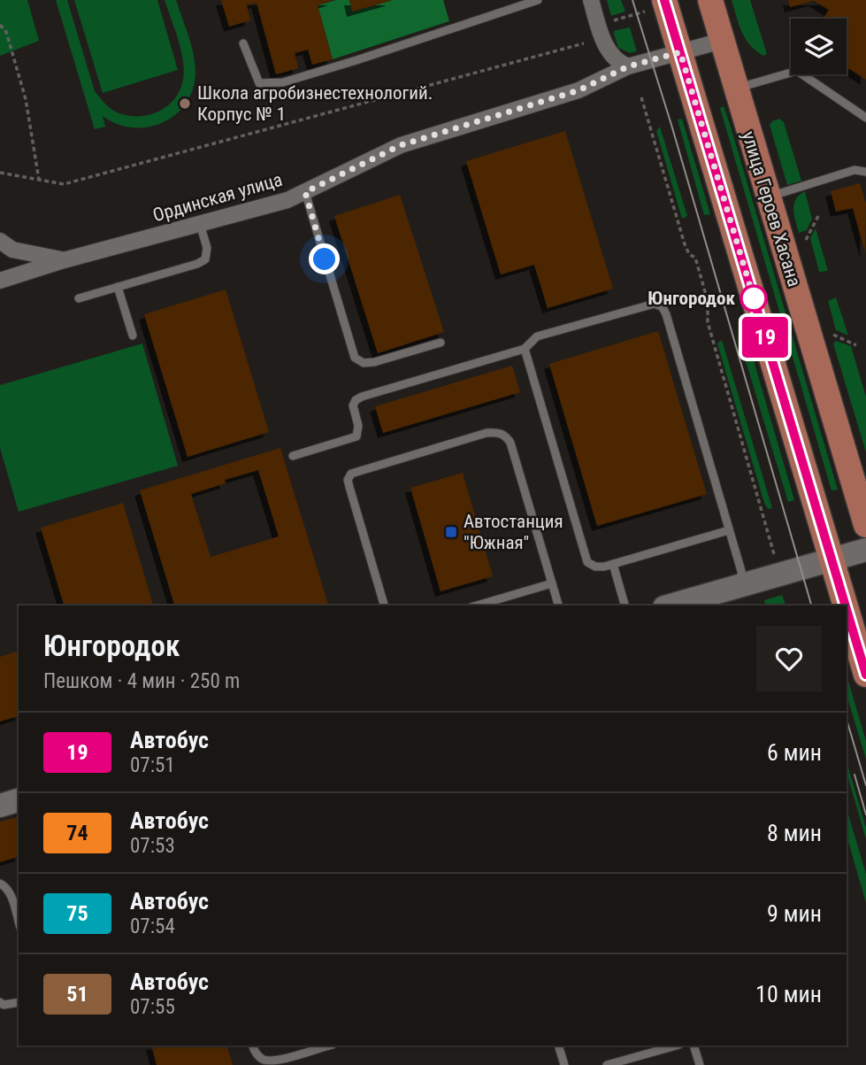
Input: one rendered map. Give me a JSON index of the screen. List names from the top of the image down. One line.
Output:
{"streets":{"main road":["улица Героев Хасана"],"street":["Ординская улица"]},"crossings":[["Ординская улица","улица Героев Хасана"]],"places":{"other":["Школа агробизнестехнологий. Корпус № 1","Юнгородок"],"transit":["Автостанция \"Южная\""]},"lines":["bus line 19"],"page":{"on_map":"19","heading":["Юнгородок","Пешком · 4 мин · 250 m"],"list":[{"mark":"19","name":"Автобус","note":"07:51","value":"6 мин"},{"mark":"74","name":"Автобус","note":"07:53","value":"8 мин"},{"mark":"75","name":"Автобус","note":"07:54","value":"9 мин"},{"mark":"51","name":"Автобус","note":"07:55","value":"10 мин"}]}}
